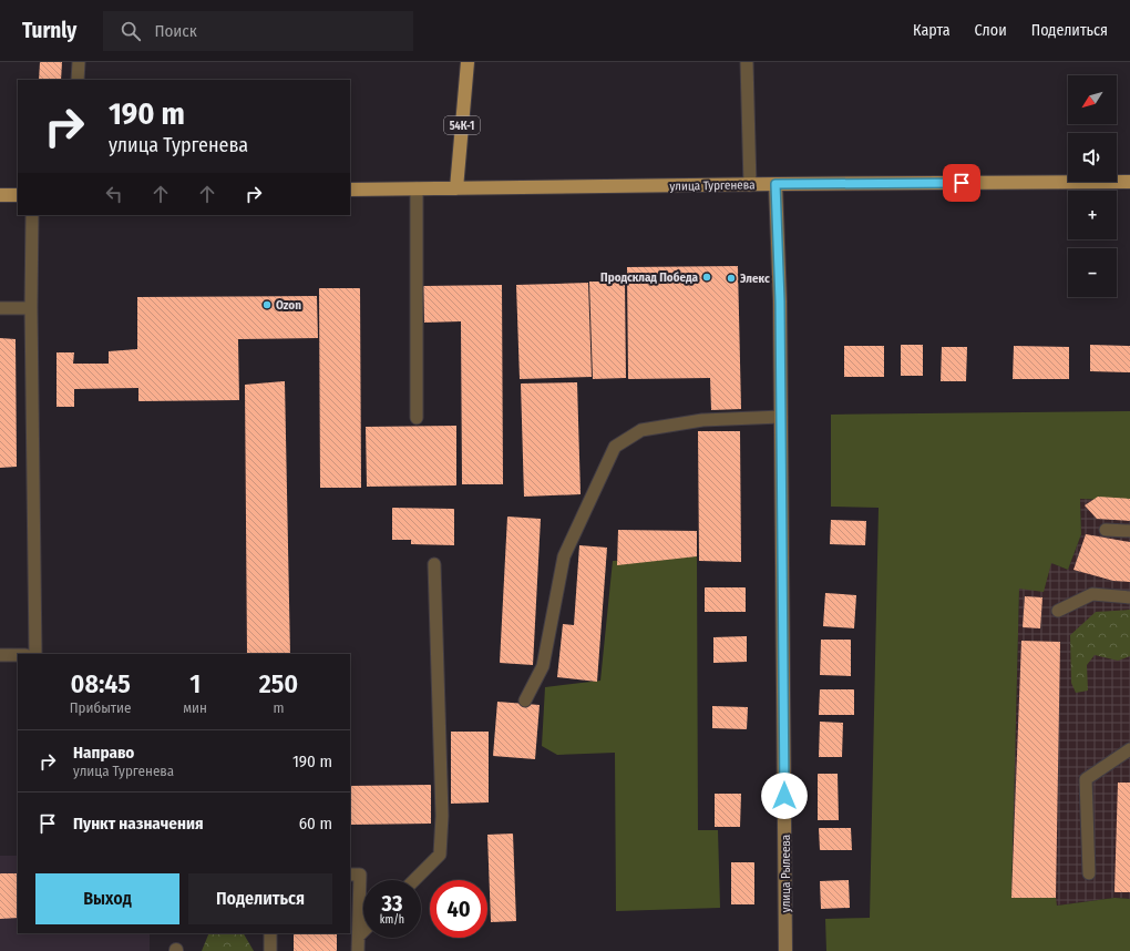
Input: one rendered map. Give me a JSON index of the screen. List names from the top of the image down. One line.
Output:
{"streets":{"main road":["54К-1","улица Тургенева"],"street":["улица Рылеева"]},"crossings":[["54К-1","улица Тургенева"],["улица Тургенева","улица Рылеева"]],"places":["Продсклад Победа","Элекс","Ozon"],"north":"bottom left","page":{"header":"Turnly","search":"Поиск","nav":["Карта","Слои","Поделиться"],"map_buttons":["+","−"],"turn":["190 m","улица Тургенева"],"eta":["08:45","Прибытие","1","мин","250","m"],"list":[{"name":"Направо","note":"улица Тургенева","value":"190 m"},{"name":"Пункт назначения","value":"60 m"}],"buttons":["Выход","Поделиться"],"speed":"33 km/h","limit":"40"}}
